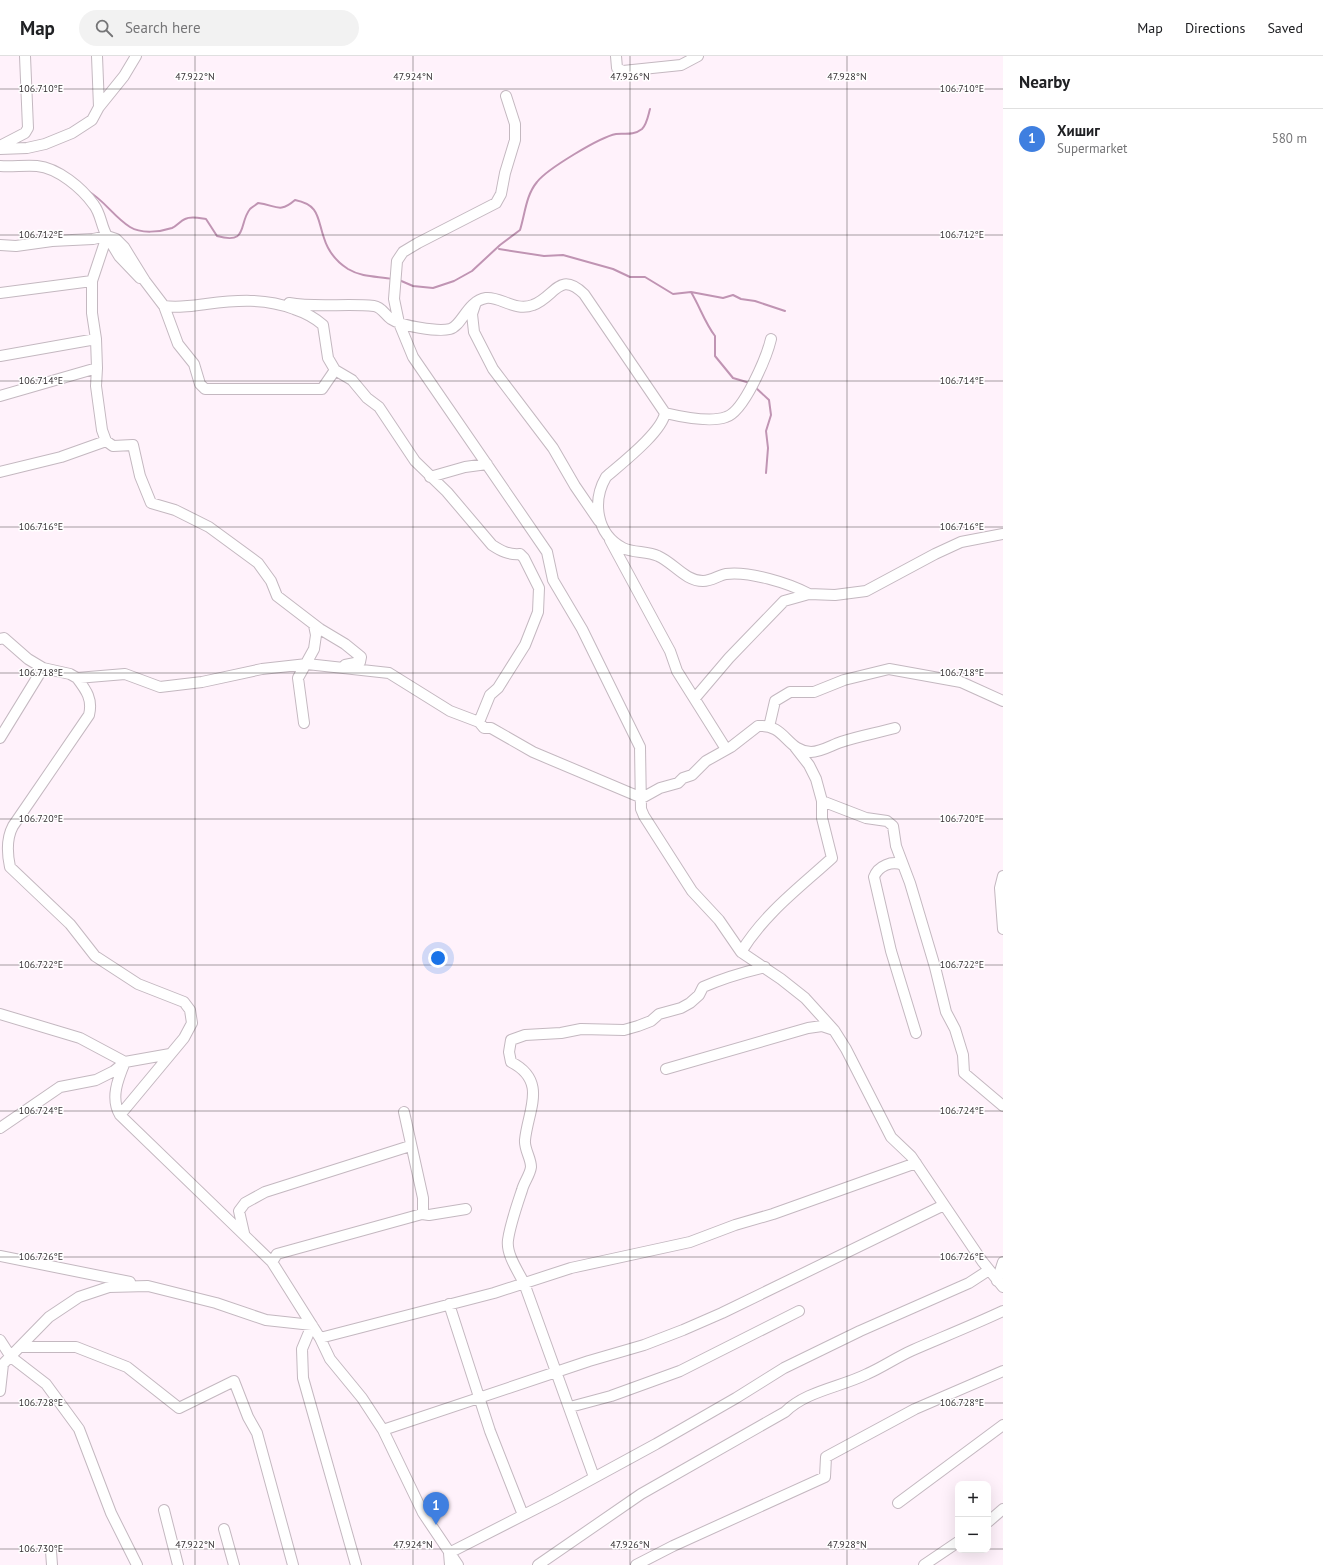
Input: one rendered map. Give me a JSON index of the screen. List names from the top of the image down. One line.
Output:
{"page":{"header":"Map","search":"Search here","nav":["Map","Directions","Saved"],"heading":"Nearby","list":[{"mark":"1","name":"Хишиг","note":"Supermarket","value":"580 m"}],"map_buttons":["+","−"],"pins":"1"},"coordinates":["47.922°N","47.924°N","47.926°N","47.928°N","106.710°E","106.712°E","106.714°E","106.716°E","106.718°E","106.720°E","106.722°E","106.724°E","106.726°E","106.728°E","106.730°E"]}
